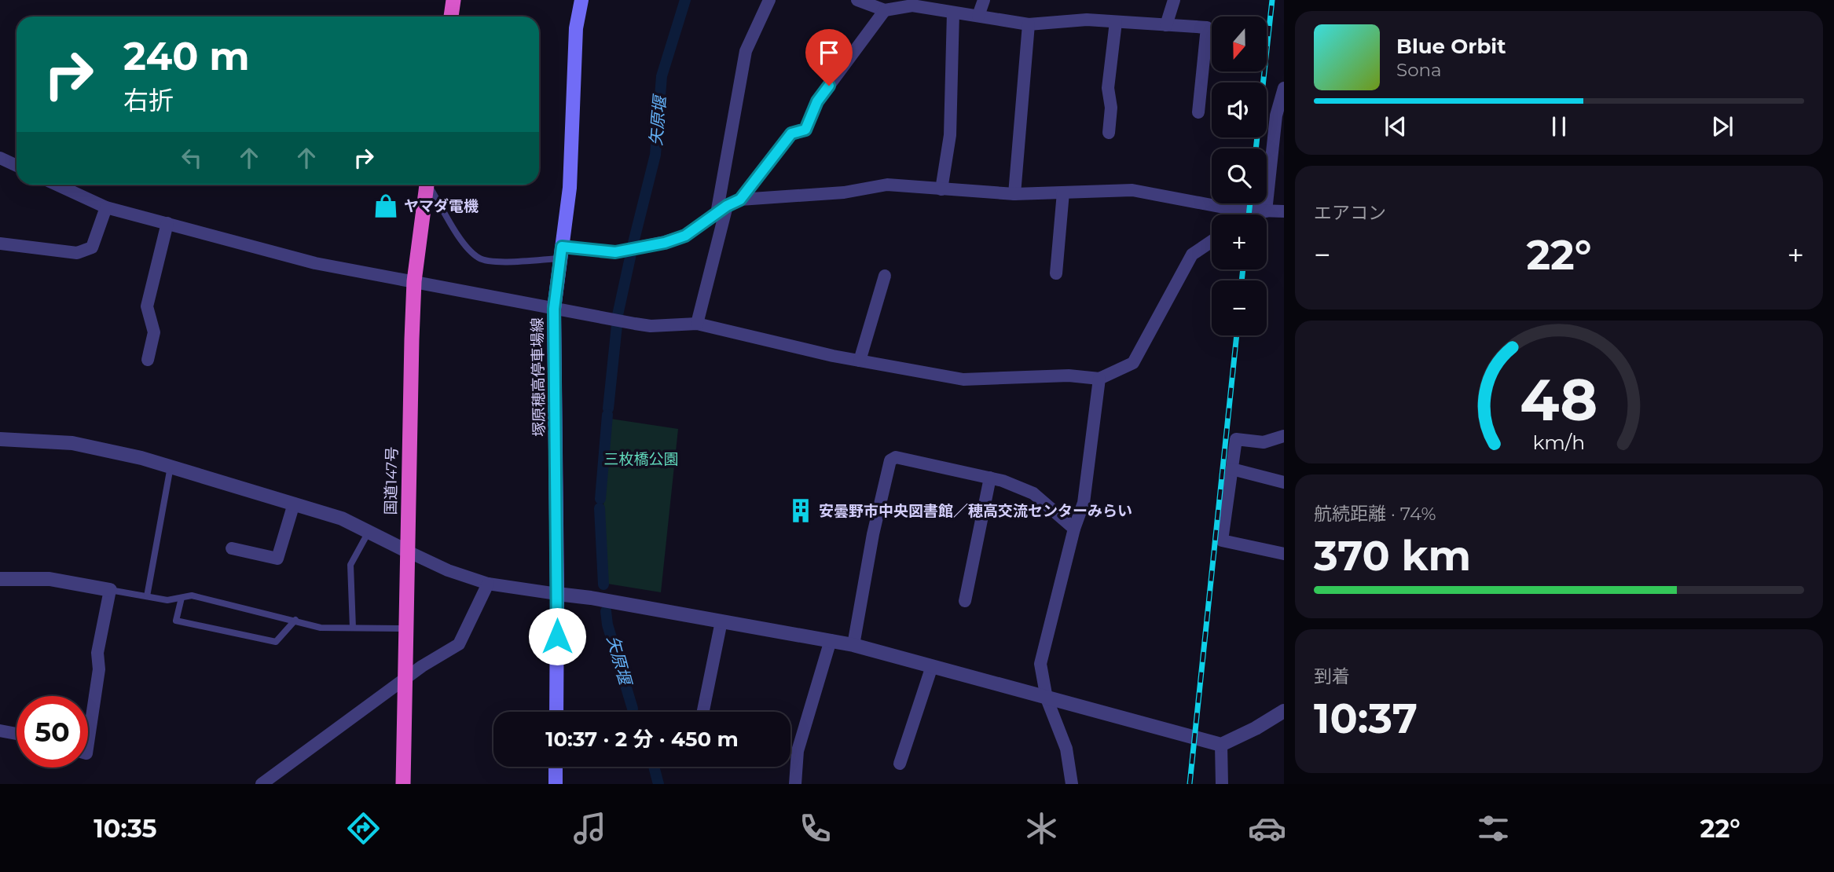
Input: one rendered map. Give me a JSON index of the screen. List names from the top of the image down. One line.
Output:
{"streets":{"highway":["国道147号"],"main road":["塚原穂高停車場線"]},"water":["矢原堰"],"parks":["三枚橋公園"],"places":{"shop":["ヤマダ電機"],"building":["安曇野市中央図書館／穂高交流センターみらい"]},"north":"bottom","page":{"map_buttons":["+","−"],"turn":["240 m","右折"],"song":["Blue Orbit","Sona"],"tile":["エアコン",["航続距離 · 74%","370 km"],["到着","10:37"]],"heat":["−","22°","+"],"limit":"50","trip":"10:37 · 2 分 · 450 m","tabs":["10:35","22°"],"gauge":["48","km/h"]}}
